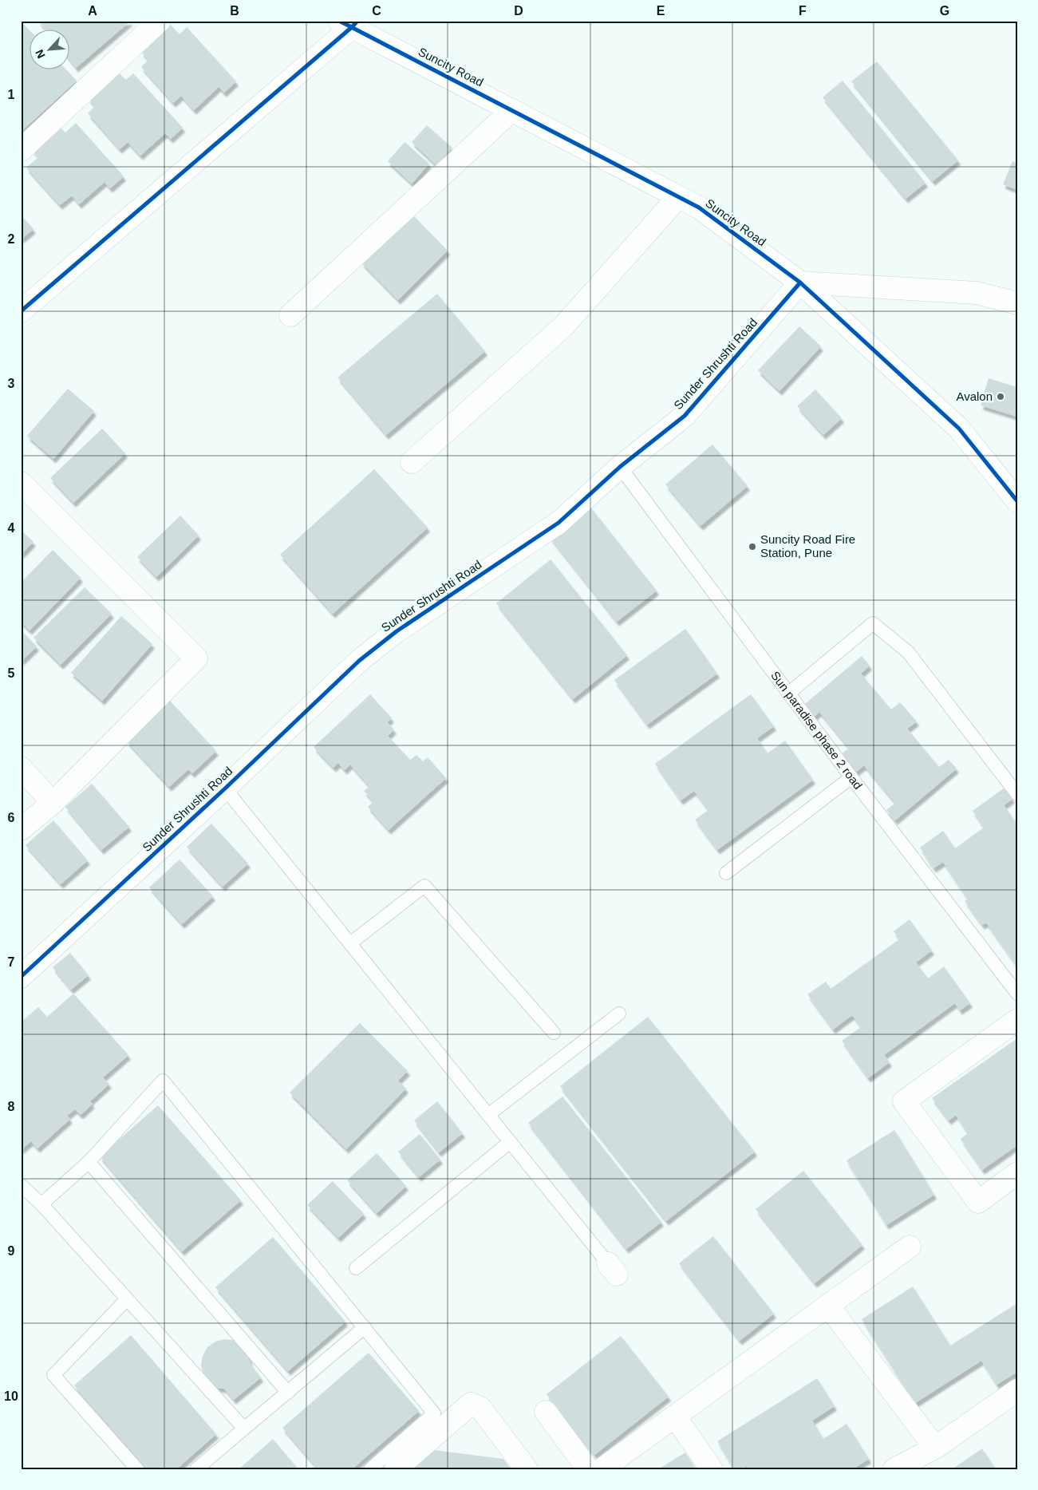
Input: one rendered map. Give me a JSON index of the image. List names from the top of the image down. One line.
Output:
{"streets":{"street":["Suncity Road","Sunder Shrushti Road"],"lane":["Sun paradise phase 2 road"]},"crossings":[["Suncity Road","Sunder Shrushti Road"],["Sunder Shrushti Road","Sun paradise phase 2 road"]],"places":["Avalon","Suncity Road Fire Station, Pune"],"north":"bottom left","grid":{"columns":["A","B","C","D","E","F","G"],"rows":["1","2","3","4","5","6","7","8","9","10"]}}
